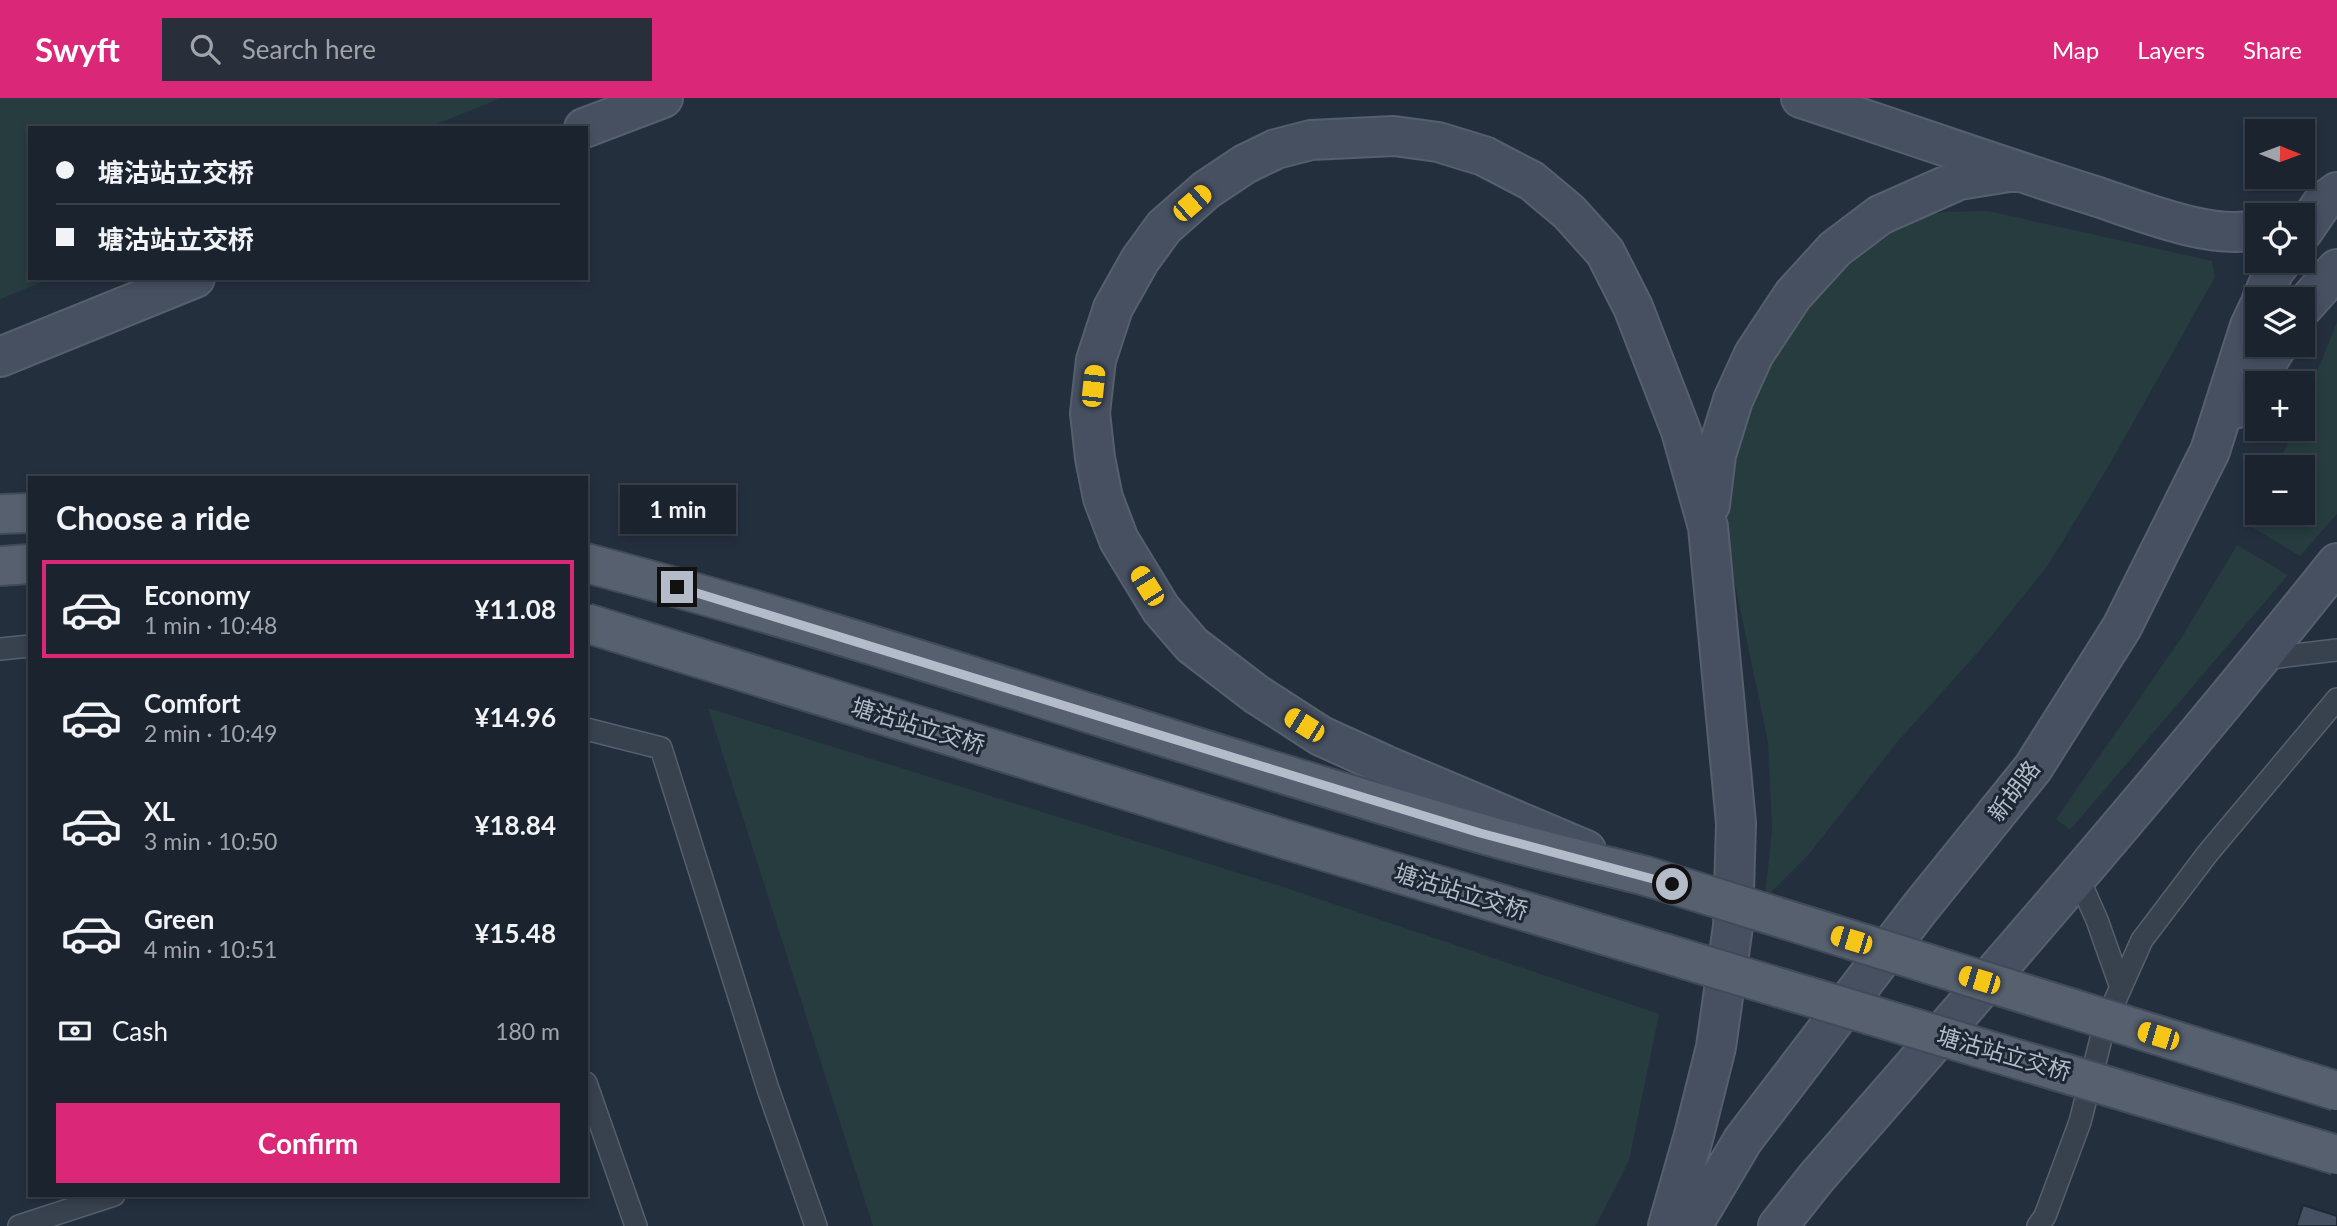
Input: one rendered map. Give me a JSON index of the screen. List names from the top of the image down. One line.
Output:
{"streets":{"main road":["塘沽站立交桥","新胡路"]},"north":"right","page":{"header":"Swyft","search":"Search here","nav":["Map","Layers","Share"],"map_buttons":["+","−"],"banner":["塘沽站立交桥","塘沽站立交桥"],"heading":"Choose a ride","bubble":"1 min","list":[{"name":"Economy","note":"1 min · 10:48","value":"¥11.08"},{"name":"Comfort","note":"2 min · 10:49","value":"¥14.96"},{"name":"XL","note":"3 min · 10:50","value":"¥18.84"},{"name":"Green","note":"4 min · 10:51","value":"¥15.48"}],"pay":["Cash","180 m"],"buttons":"Confirm"}}
